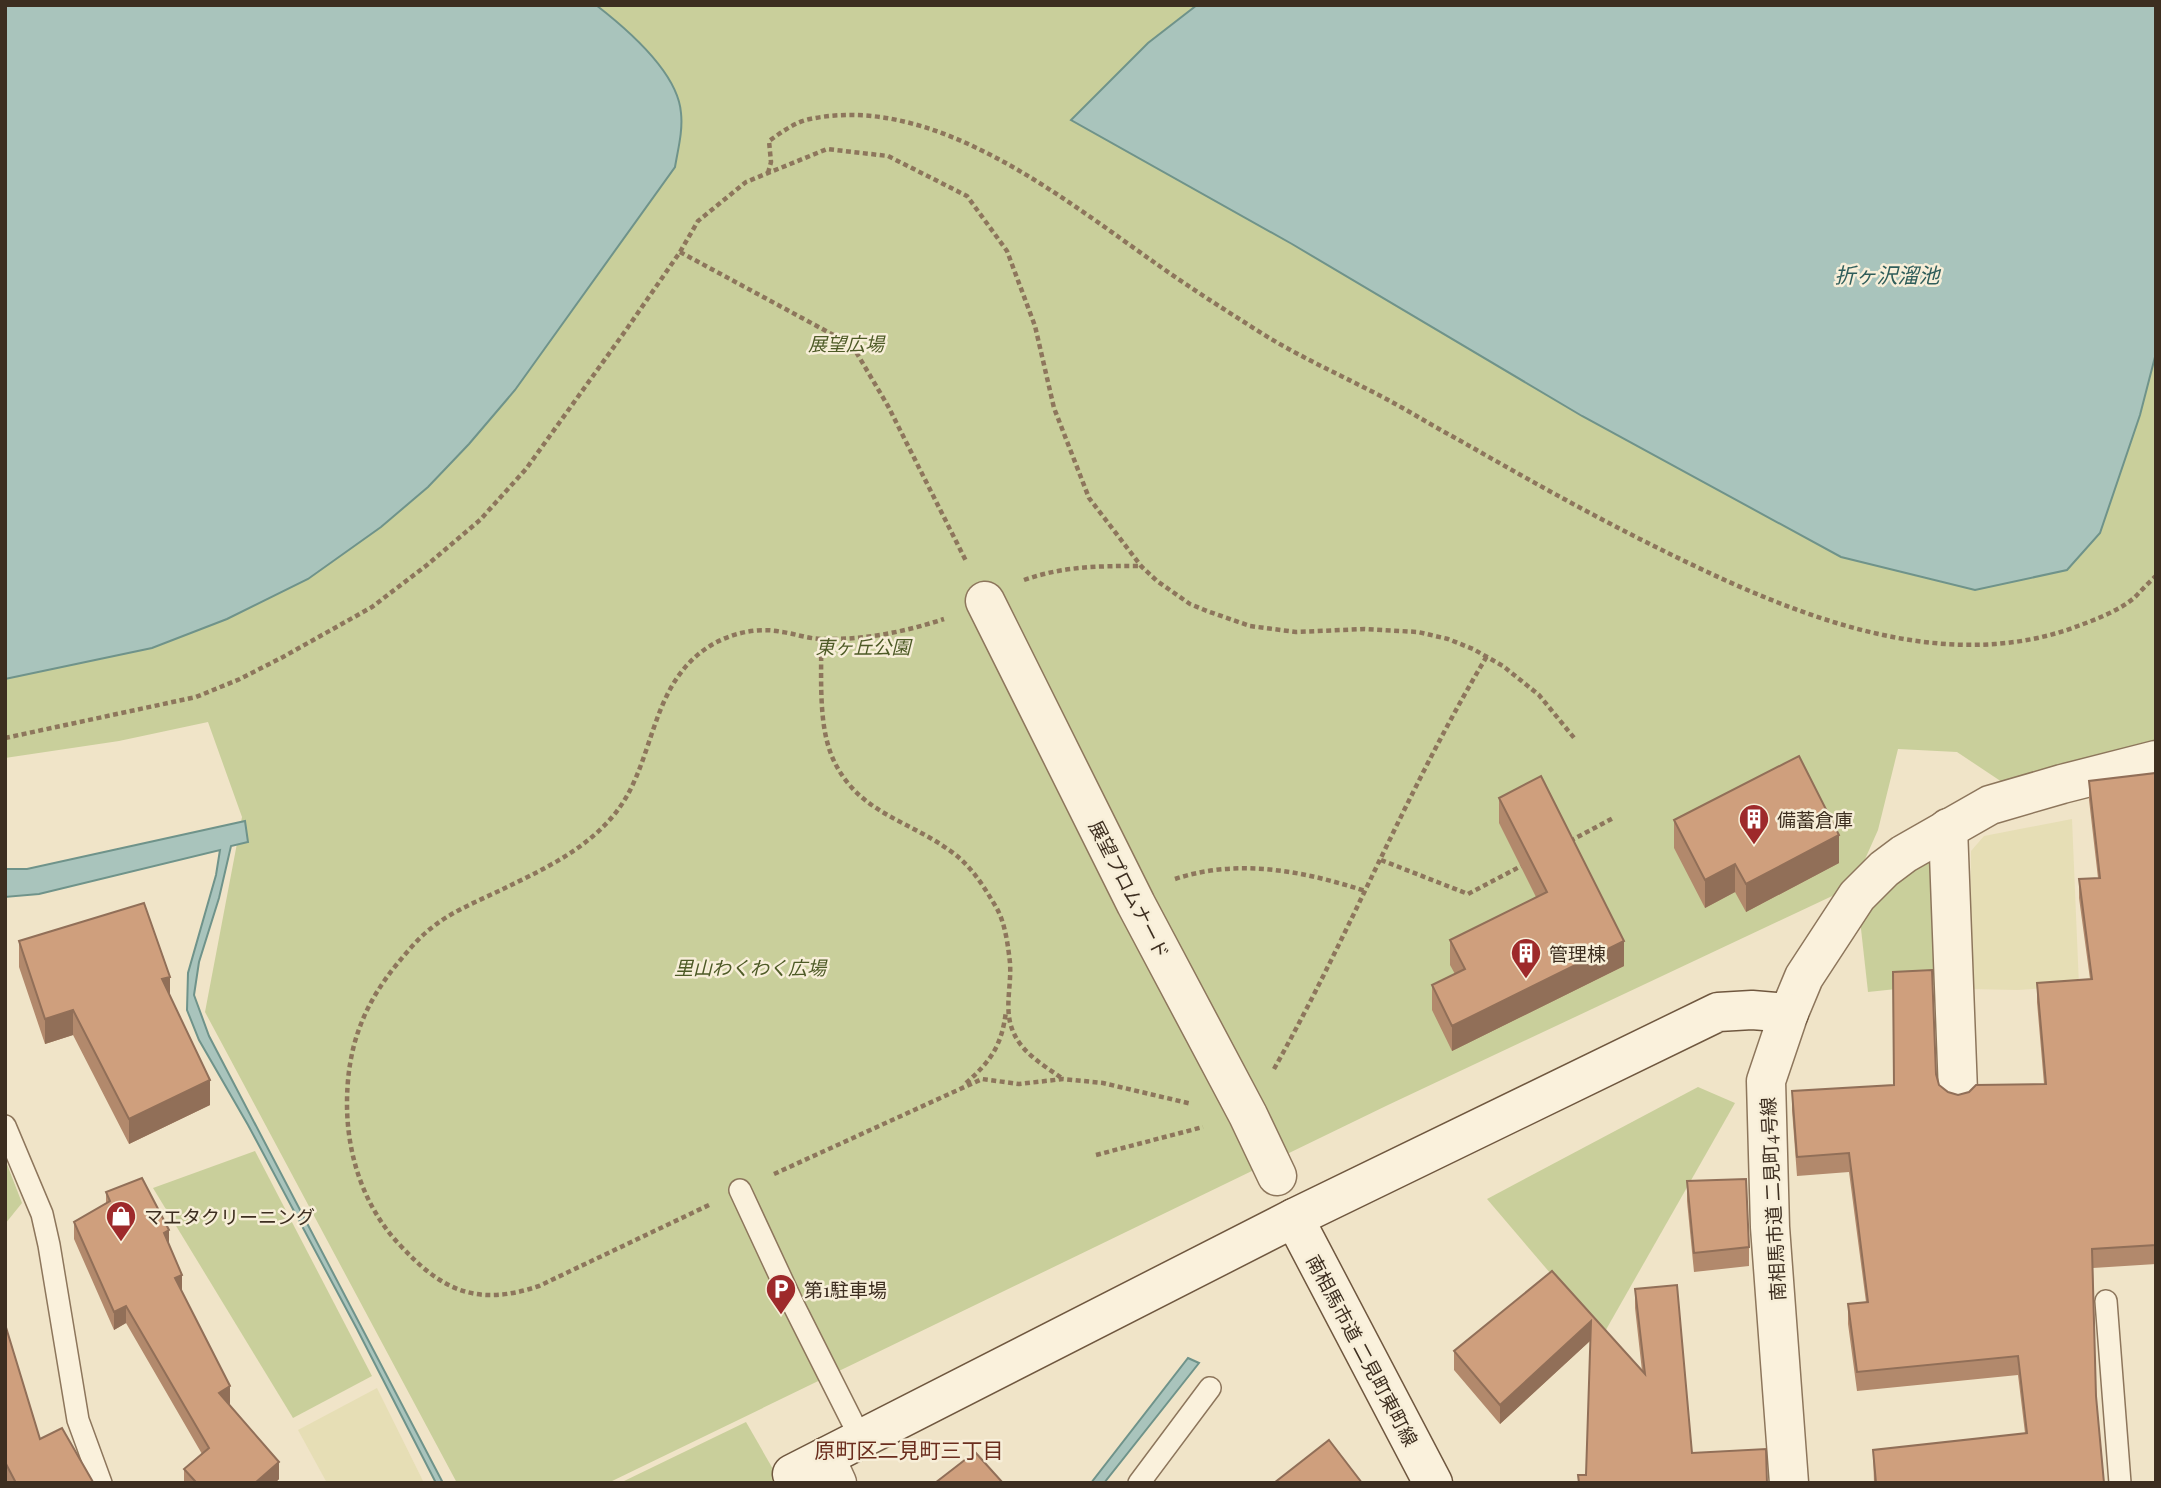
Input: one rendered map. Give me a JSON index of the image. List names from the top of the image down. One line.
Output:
{"streets":{"street":["展望プロムナード","南相馬市道 二見町4号線","南相馬市道 二見町東町線"]},"districts":["原町区二見町三丁目"],"water":["折ヶ沢溜池"],"parks":["展望広場","東ヶ丘公園","里山わくわく広場"],"places":{"building":["備蓄倉庫","管理棟"],"shop":["マエタクリーニング"],"parking":["第1駐車場"]}}
